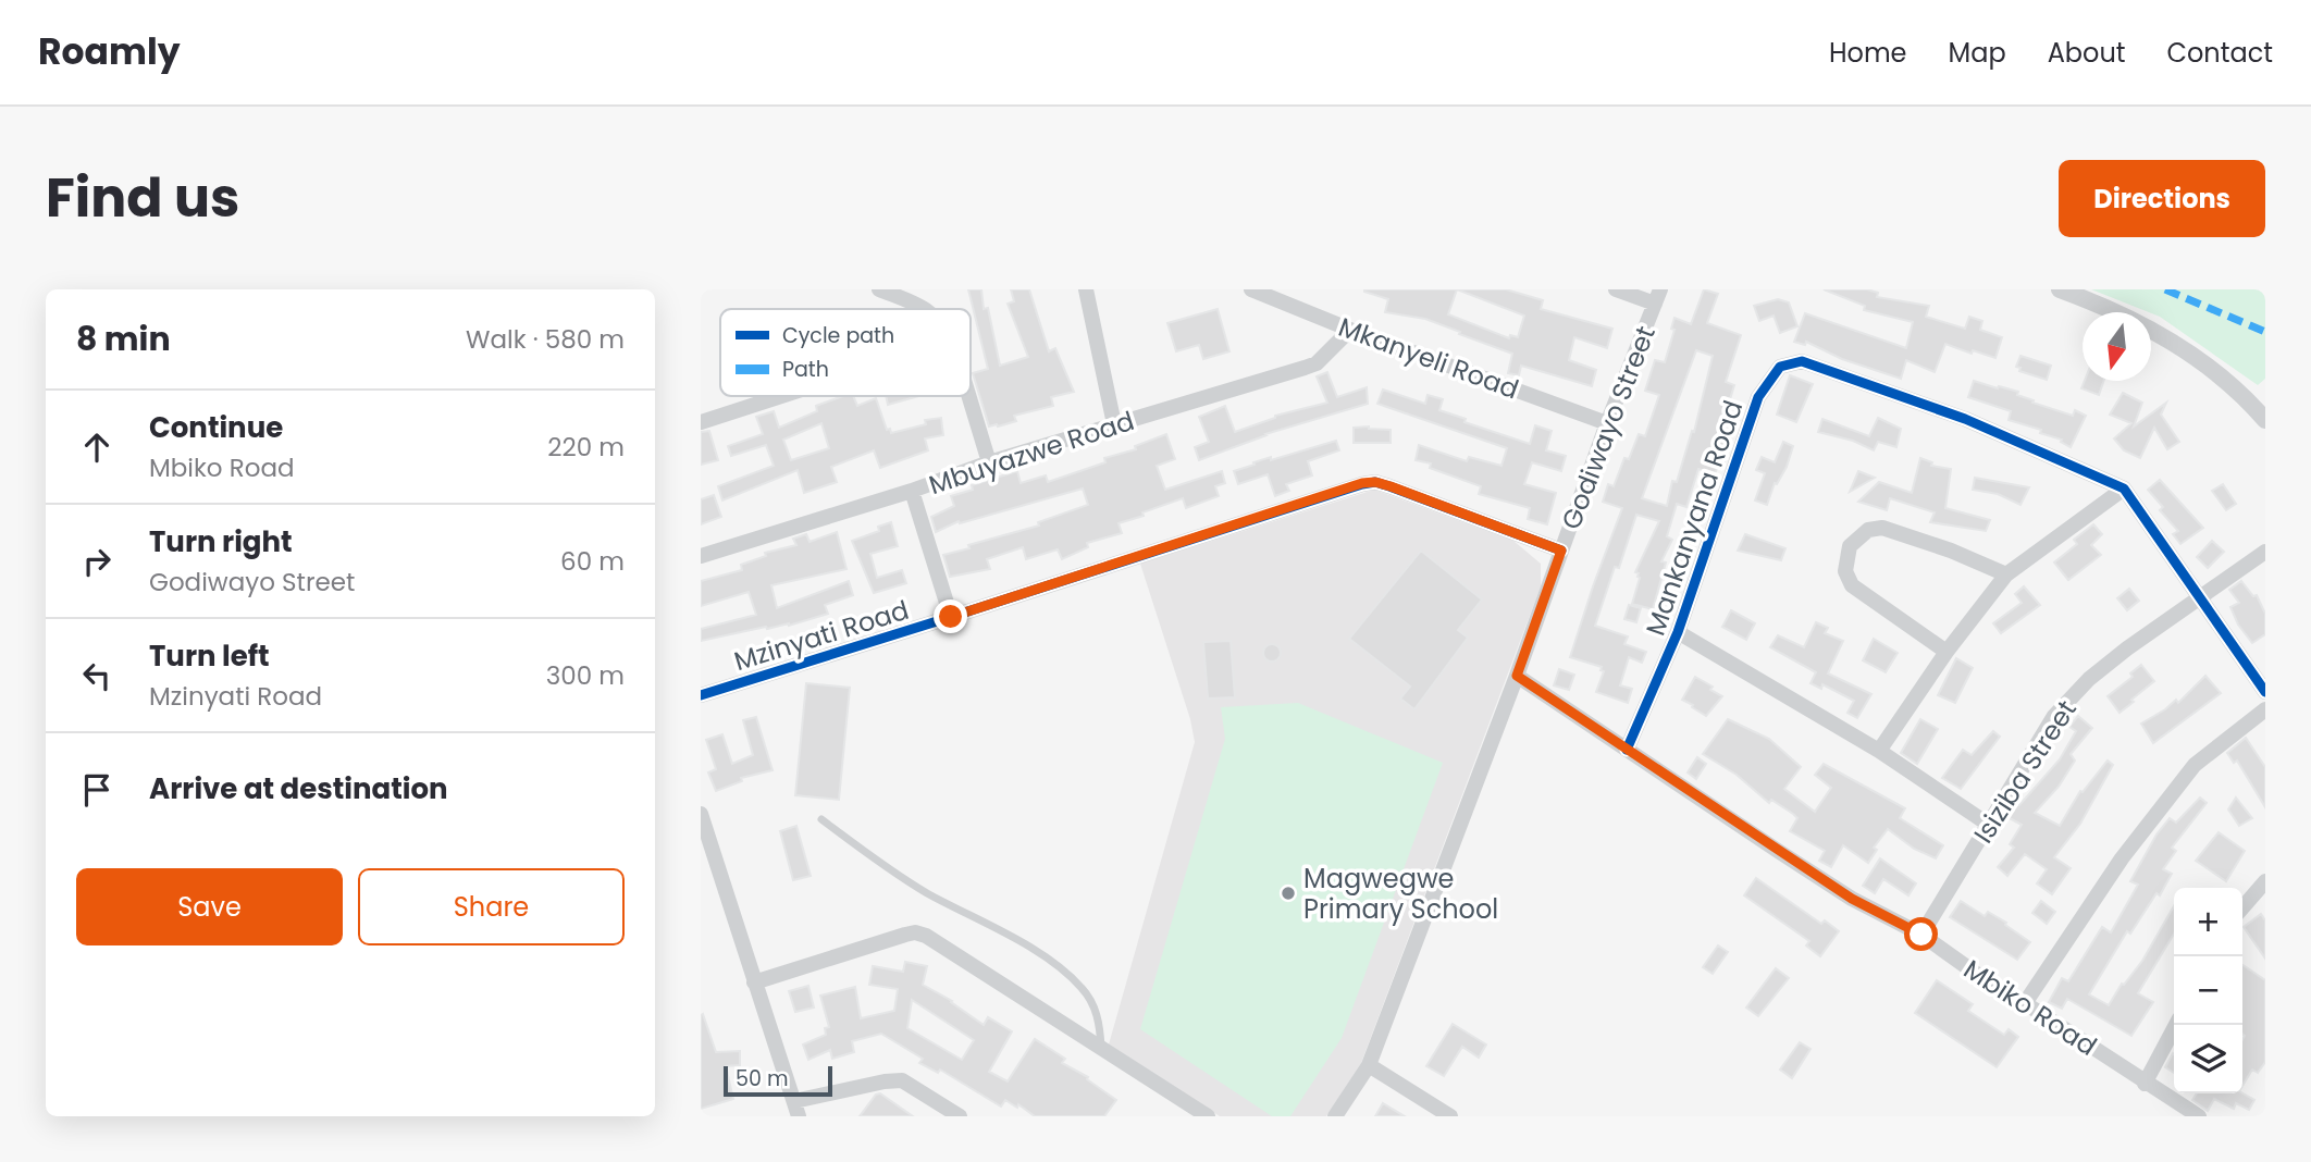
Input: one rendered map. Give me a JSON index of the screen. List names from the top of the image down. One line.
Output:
{"streets":{"street":["Mkanyeli Road","Godiwayo Street","Mbuyazwe Road","Mankanyana Road","Mzinyati Road","Isiziba Street","Mbiko Road"]},"crossings":[["Mkanyeli Road","Godiwayo Street"],["Mkanyeli Road","Mbuyazwe Road"],["Godiwayo Street","Mzinyati Road"],["Godiwayo Street","Mbiko Road"],["Mankanyana Road","Mbiko Road"],["Isiziba Street","Mbiko Road"]],"places":["Magwegwe Primary School"],"legend":["Cycle path","Path"],"scale_bar":"50 m","north":"bottom","page":{"header":"Roamly","nav":["Home","Map","About","Contact"],"title":"Find us","buttons":["Directions",["Save","Share"]],"heading":["8 min","Walk · 580 m"],"list":[["Continue","Mbiko Road","220 m"],["Turn right","Godiwayo Street","60 m"],["Turn left","Mzinyati Road","300 m"],"Arrive at destination"],"map_buttons":["+","−"],"scale":"50 m"}}
